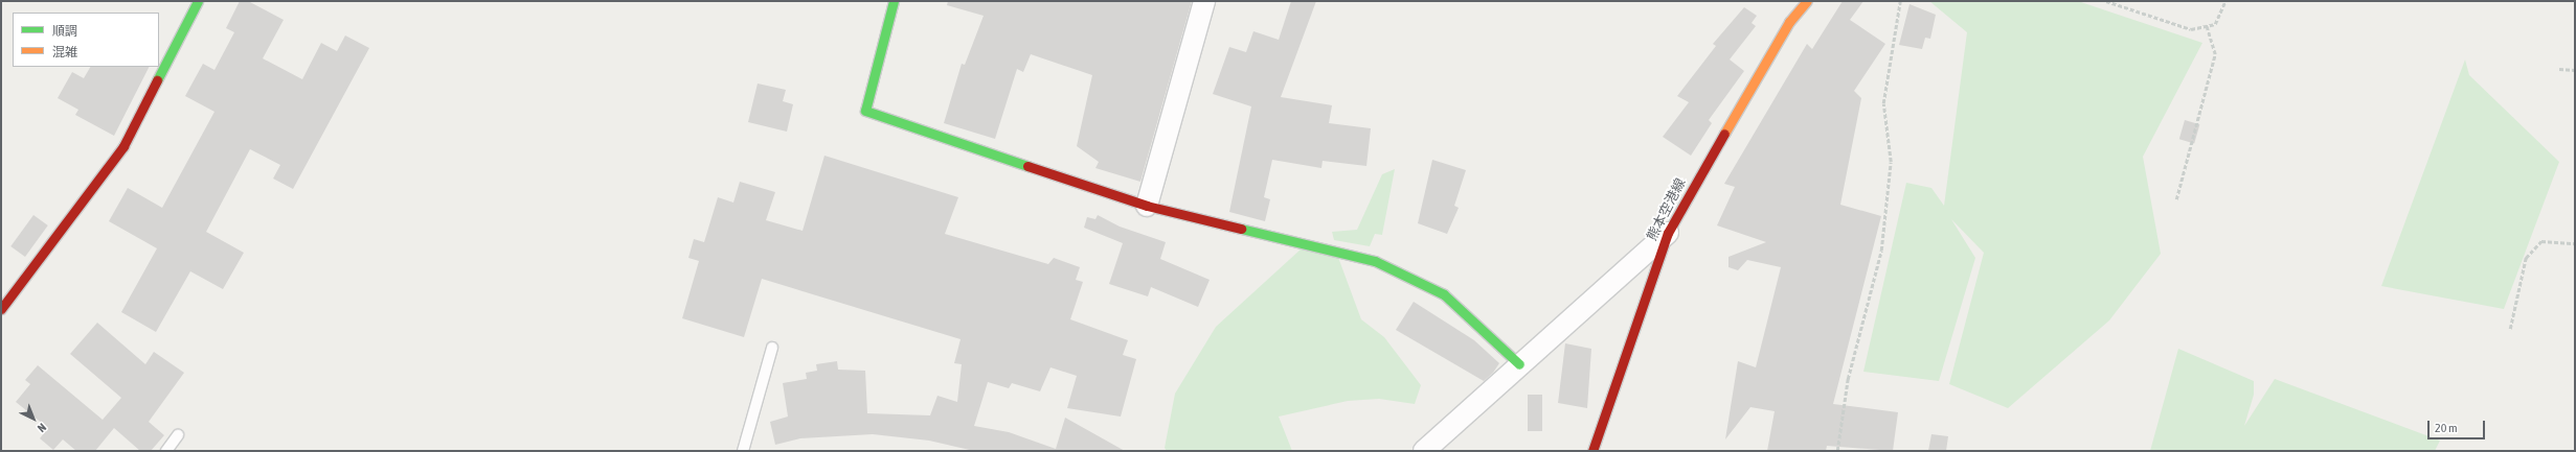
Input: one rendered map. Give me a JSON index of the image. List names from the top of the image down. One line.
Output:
{"streets":{"street":["熊本空港線"]},"legend":["順調","混雑"],"scale_bar":"20 m","north":"bottom right"}
